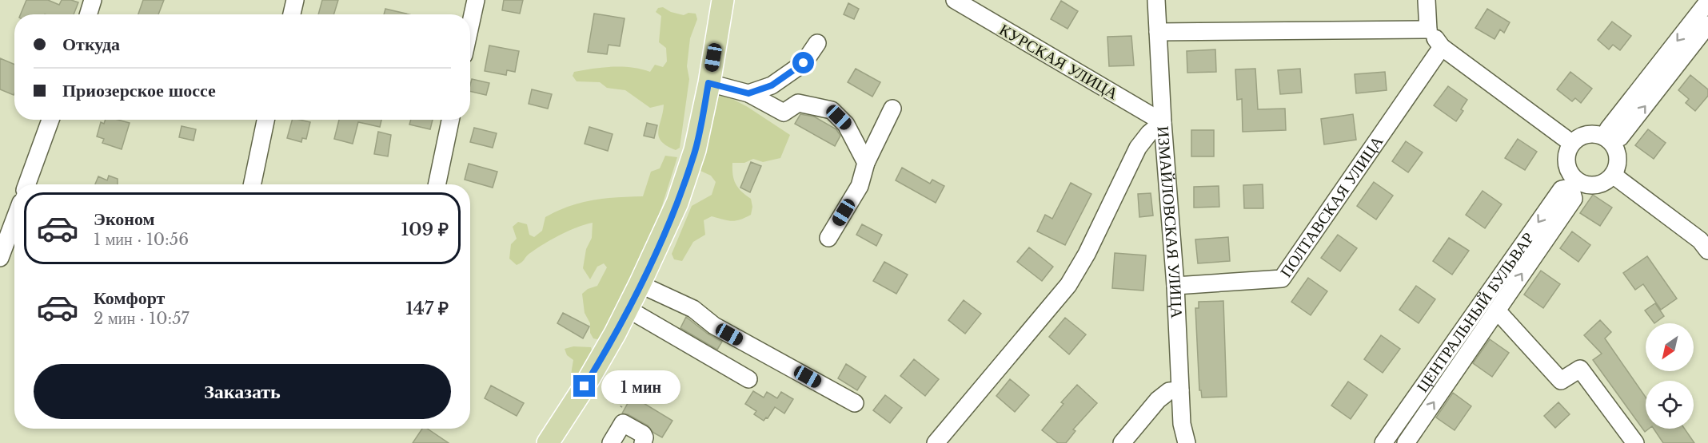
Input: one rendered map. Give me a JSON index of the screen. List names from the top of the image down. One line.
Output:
{"streets":{"street":["КУРСКАЯ УЛИЦА","ПОЛТАВСКАЯ УЛИЦА","ИЗМАЙЛОВСКАЯ УЛИЦА","ЦЕНТРАЛЬНЫЙ БУЛЬВАР"]},"crossings":[["КУРСКАЯ УЛИЦА","ИЗМАЙЛОВСКАЯ УЛИЦА"],["ПОЛТАВСКАЯ УЛИЦА","ИЗМАЙЛОВСКАЯ УЛИЦА"]],"north":"bottom left","page":{"banner":["Откуда","Приозерское шоссе"],"list":[{"name":"Эконом","note":"1 мин · 10:56","value":"109 ₽"},{"name":"Комфорт","note":"2 мин · 10:57","value":"147 ₽"}],"buttons":"Заказать","bubble":"1 мин"}}
